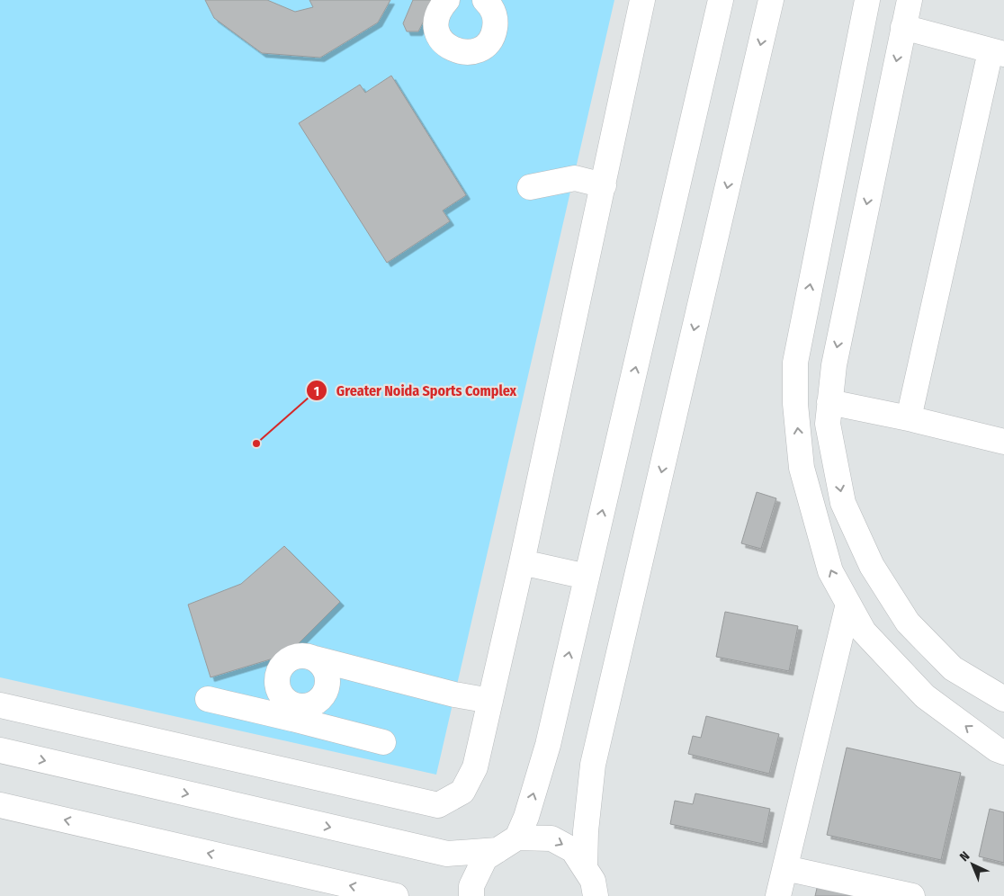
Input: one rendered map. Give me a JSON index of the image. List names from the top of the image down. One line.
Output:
{"places":["Greater Noida Sports Complex"],"north":"top left"}
